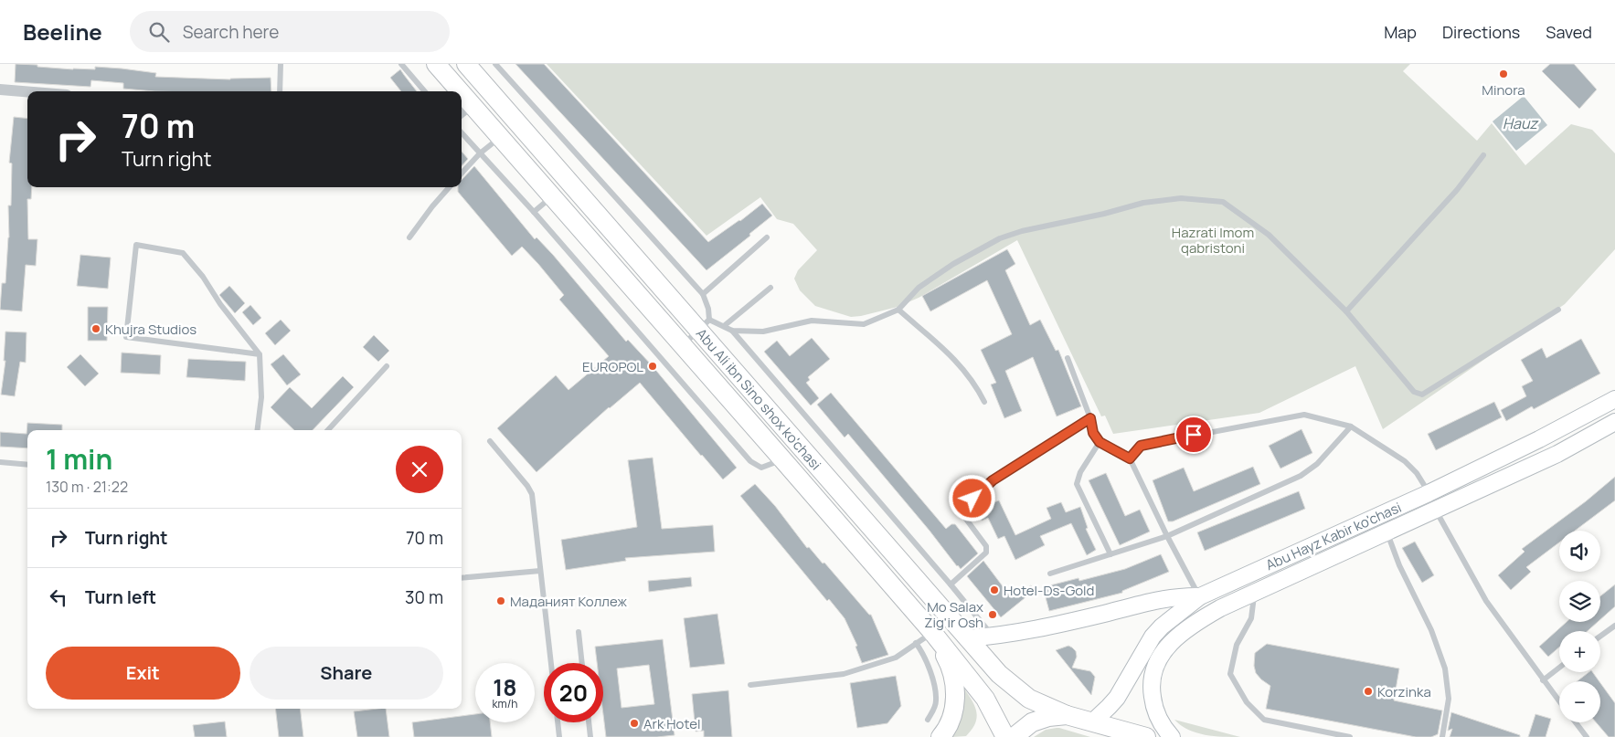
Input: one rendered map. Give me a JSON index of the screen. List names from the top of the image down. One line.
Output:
{"streets":{"main road":["Abu Ali ibn Sino shox ko'chasi","Abu Hayz Kabir ko'chasi"]},"water":["Hauz"],"parks":["Hazrati Imom qabristoni"],"places":["Minora","Khujra Studios","EUROPOL","Hotel-Ds-Gold","Маданият Коллеж","Mo Salax Zig'ir Osh","Korzinka","Ark Hotel"],"page":{"header":"Beeline","search":"Search here","nav":["Map","Directions","Saved"],"turn":["70 m","Turn right"],"heading":["1 min","130 m · 21:22"],"list":[{"name":"Turn right","value":"70 m"},{"name":"Turn left","value":"30 m"}],"map_buttons":["+","−"],"buttons":["Exit","Share"],"speed":"18 km/h","limit":"20"}}
